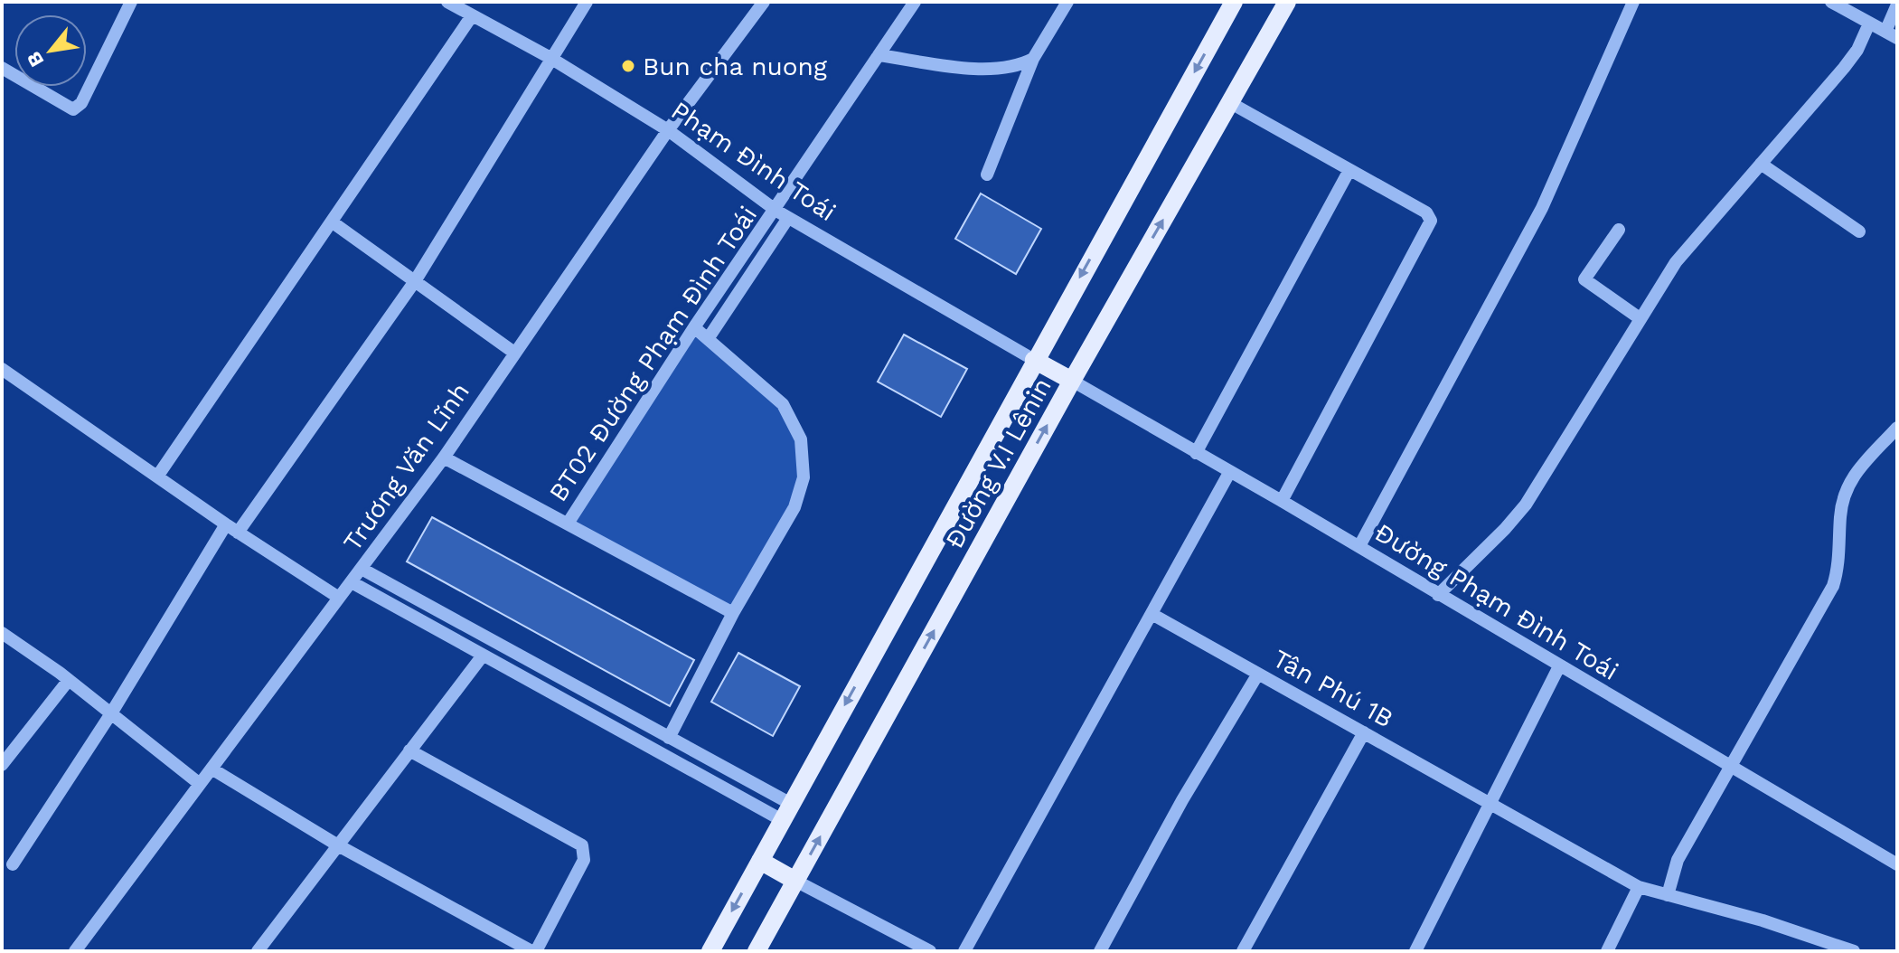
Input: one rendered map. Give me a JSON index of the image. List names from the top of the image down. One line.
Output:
{"streets":{"main road":["Đường V.I Lênin"],"street":["Phạm Đình Toái","BT02 Đường Phạm Đình Toái","Trương Văn Lĩnh","Đường Phạm Đình Toái","Tân Phú 1B"]},"crossings":[["Phạm Đình Toái","BT02 Đường Phạm Đình Toái"],["Phạm Đình Toái","Đường V.I Lênin"],["Phạm Đình Toái","Trương Văn Lĩnh"],["Đường V.I Lênin","Đường Phạm Đình Toái"]],"places":["Bun cha nuong"],"north":"bottom left"}
